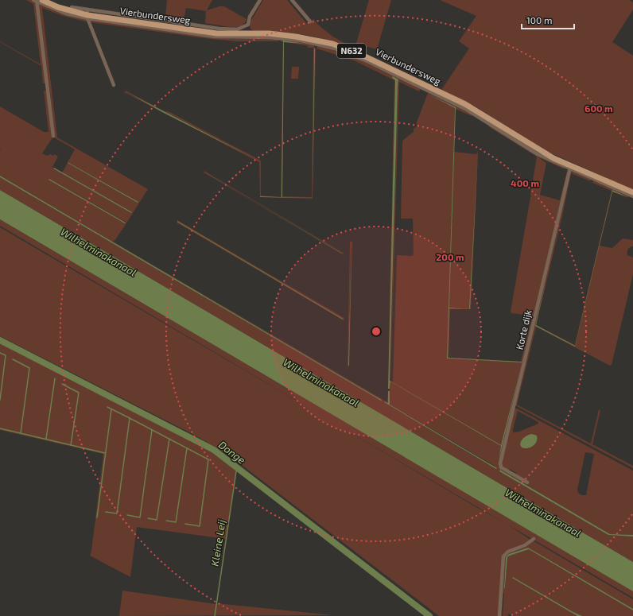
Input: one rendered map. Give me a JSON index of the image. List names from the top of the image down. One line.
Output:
{"streets":{"main road":["Vierbundersweg","N632"],"street":["Korte dijk"]},"crossings":[["Vierbundersweg","Korte dijk"]],"water":["Wilhelminakanaal","Donge","Kleine Leij"],"scale_bar":"100 m","rings":["600 m","400 m","200 m"]}
